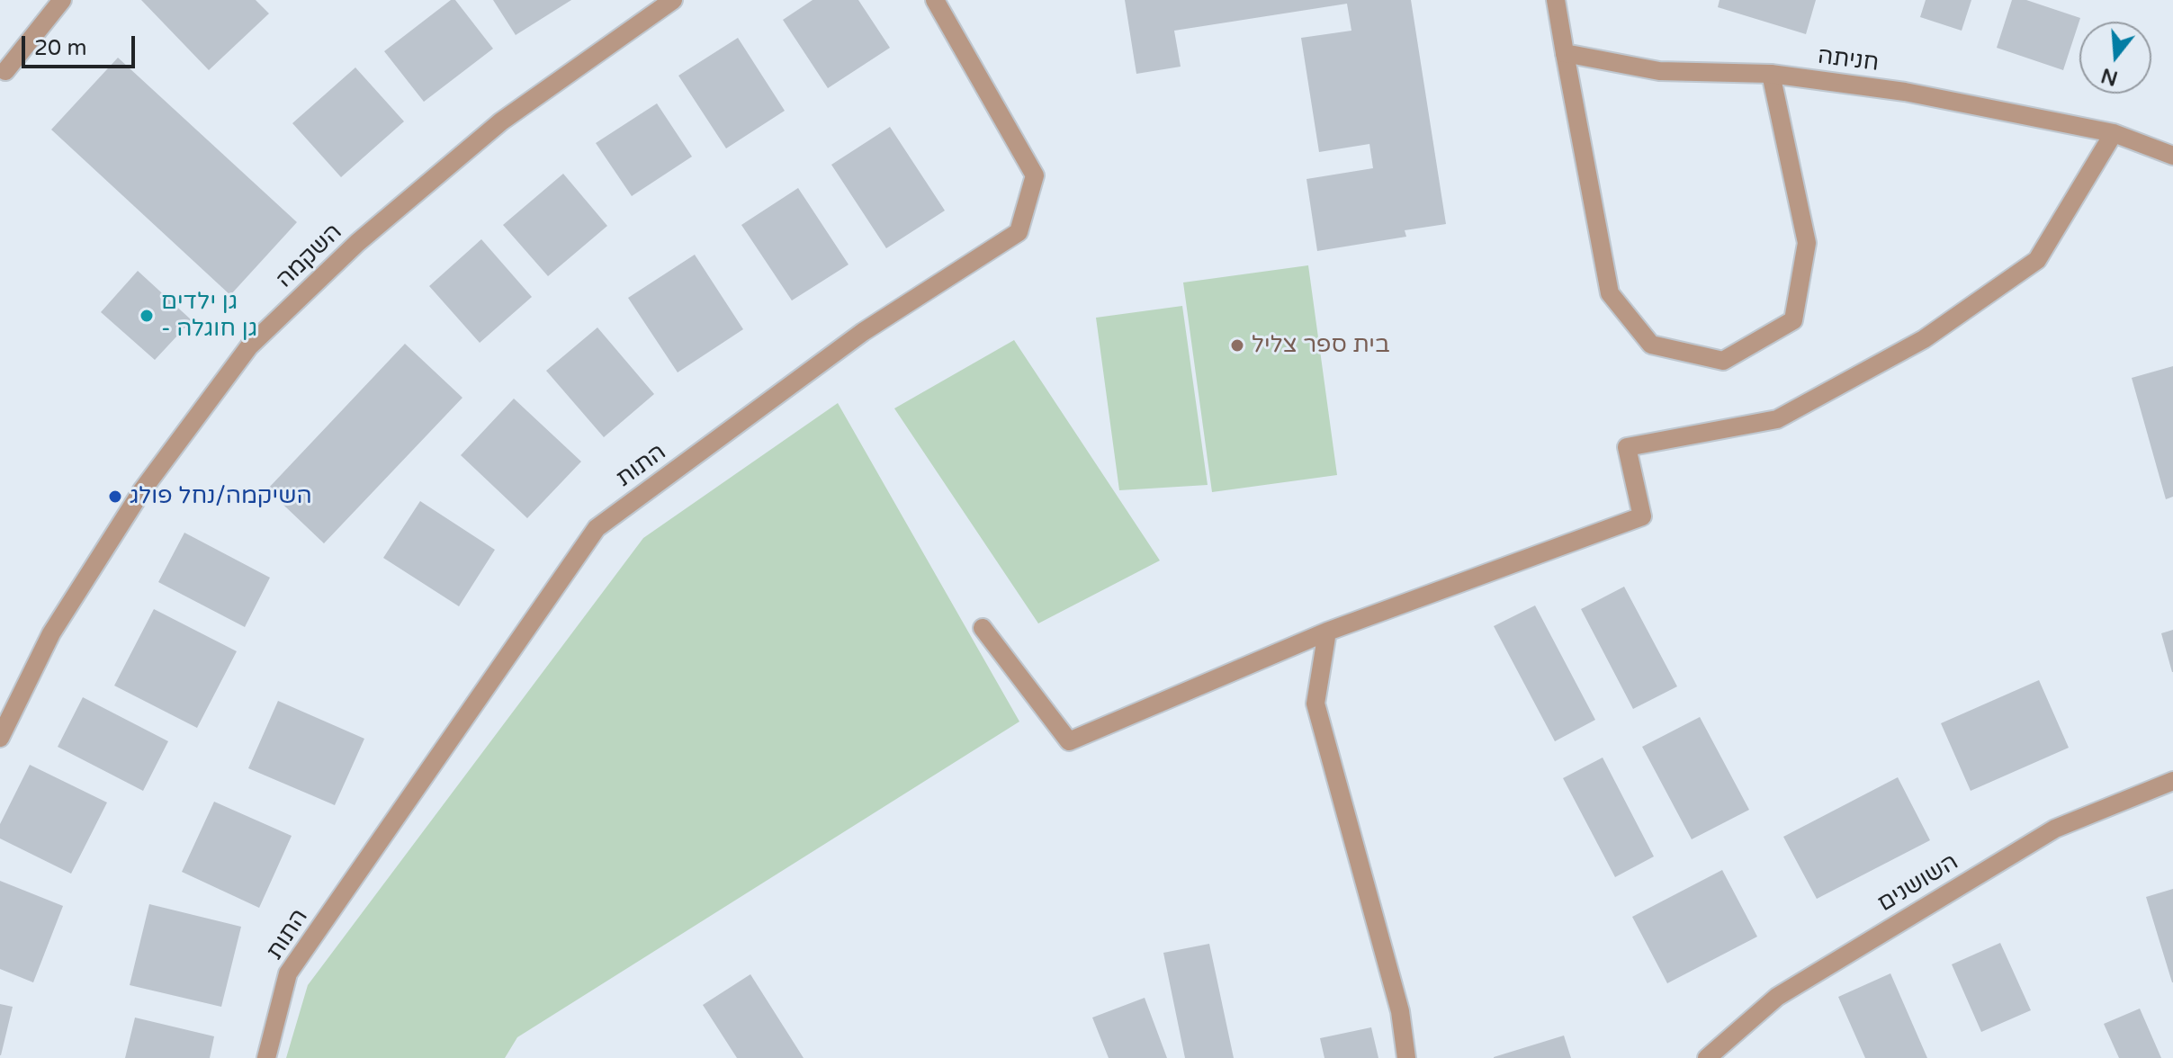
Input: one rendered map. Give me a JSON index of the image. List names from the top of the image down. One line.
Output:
{"streets":{"street":["חניתה","השקמה","התות","השושנים"]},"places":["גן ילדים - גן חוגלה","בית ספר צליל","השיקמה/נחל פולג"],"scale_bar":"20 m","north":"bottom"}
